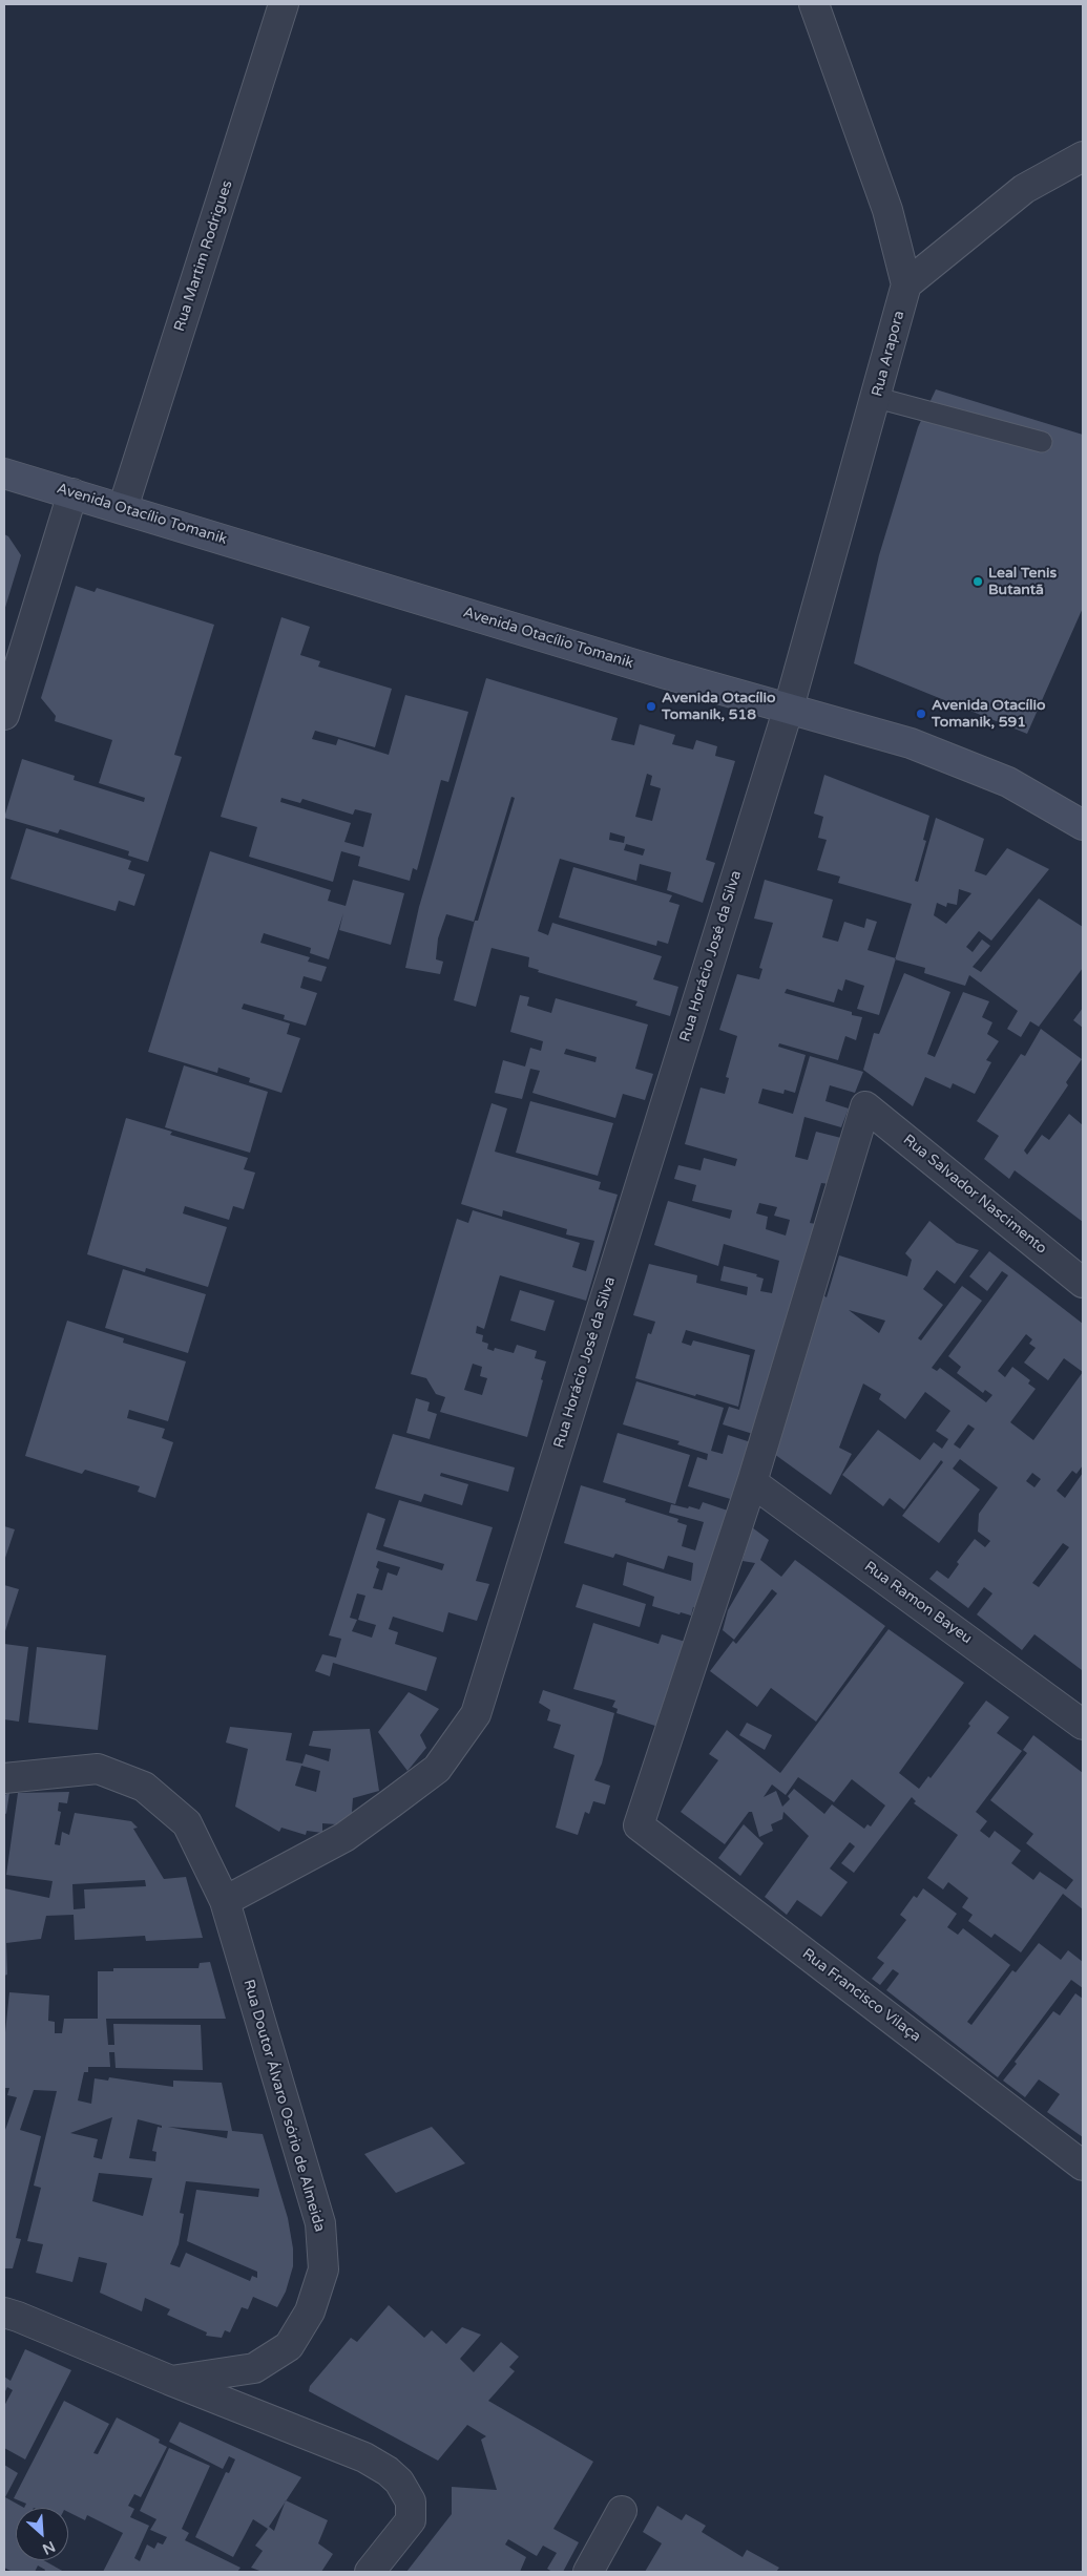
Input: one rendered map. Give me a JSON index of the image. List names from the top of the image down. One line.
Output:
{"streets":{"street":["Rua Martim Rodrigues","Rua Arapora","Avenida Otacílio Tomanik","Rua Horácio José da Silva","Rua Salvador Nascimento","Rua Ramon Bayeu","Rua Francisco Vilaça","Rua Doutor Álvaro Osório de Almeida"]},"crossings":[["Rua Martim Rodrigues","Avenida Otacílio Tomanik"],["Rua Arapora","Avenida Otacílio Tomanik"],["Rua Arapora","Rua Horácio José da Silva"],["Avenida Otacílio Tomanik","Rua Horácio José da Silva"],["Rua Horácio José da Silva","Rua Doutor Álvaro Osório de Almeida"],["Rua Salvador Nascimento","Rua Ramon Bayeu"],["Rua Salvador Nascimento","Rua Francisco Vilaça"],["Rua Ramon Bayeu","Rua Francisco Vilaça"]],"places":["Leal Tenis Butantã","Avenida Otacílio Tomanik, 518","Avenida Otacílio Tomanik, 591"],"north":"bottom right"}
